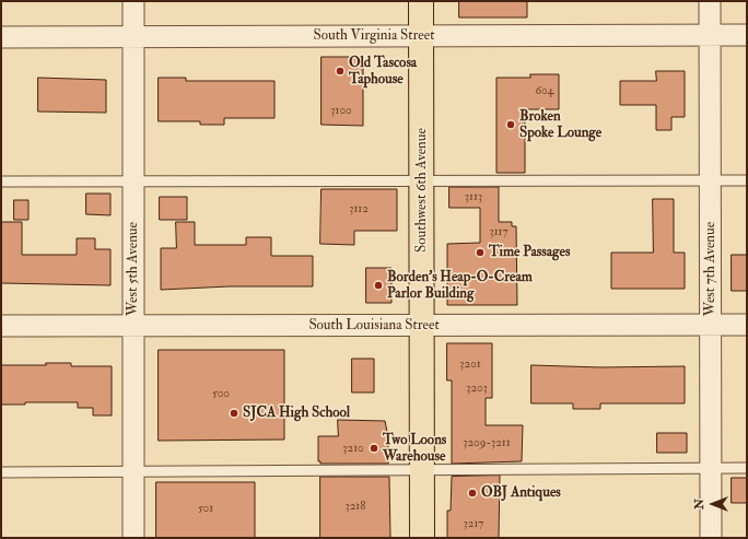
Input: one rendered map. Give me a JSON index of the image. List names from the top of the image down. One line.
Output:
{"streets":{"main road":["Southwest 6th Avenue"],"street":["South Virginia Street","West 5th Avenue","West 7th Avenue","South Louisiana Street"]},"crossings":[["South Virginia Street","Southwest 6th Avenue"],["South Virginia Street","West 5th Avenue"],["South Virginia Street","West 7th Avenue"],["Southwest 6th Avenue","South Louisiana Street"],["West 5th Avenue","South Louisiana Street"],["West 7th Avenue","South Louisiana Street"]],"places":["Old Tascosa Taphouse","Broken Spoke Lounge","Time Passages","Borden's Heap-O-Cream Parlor Building","SJCA High School","Two Loons Warehouse","OBJ Antiques"],"house_numbers":["604","3100","3113","3112","3117","3201","3203","500","3209-3211","3210","3218","501","3217"],"north":"left"}
